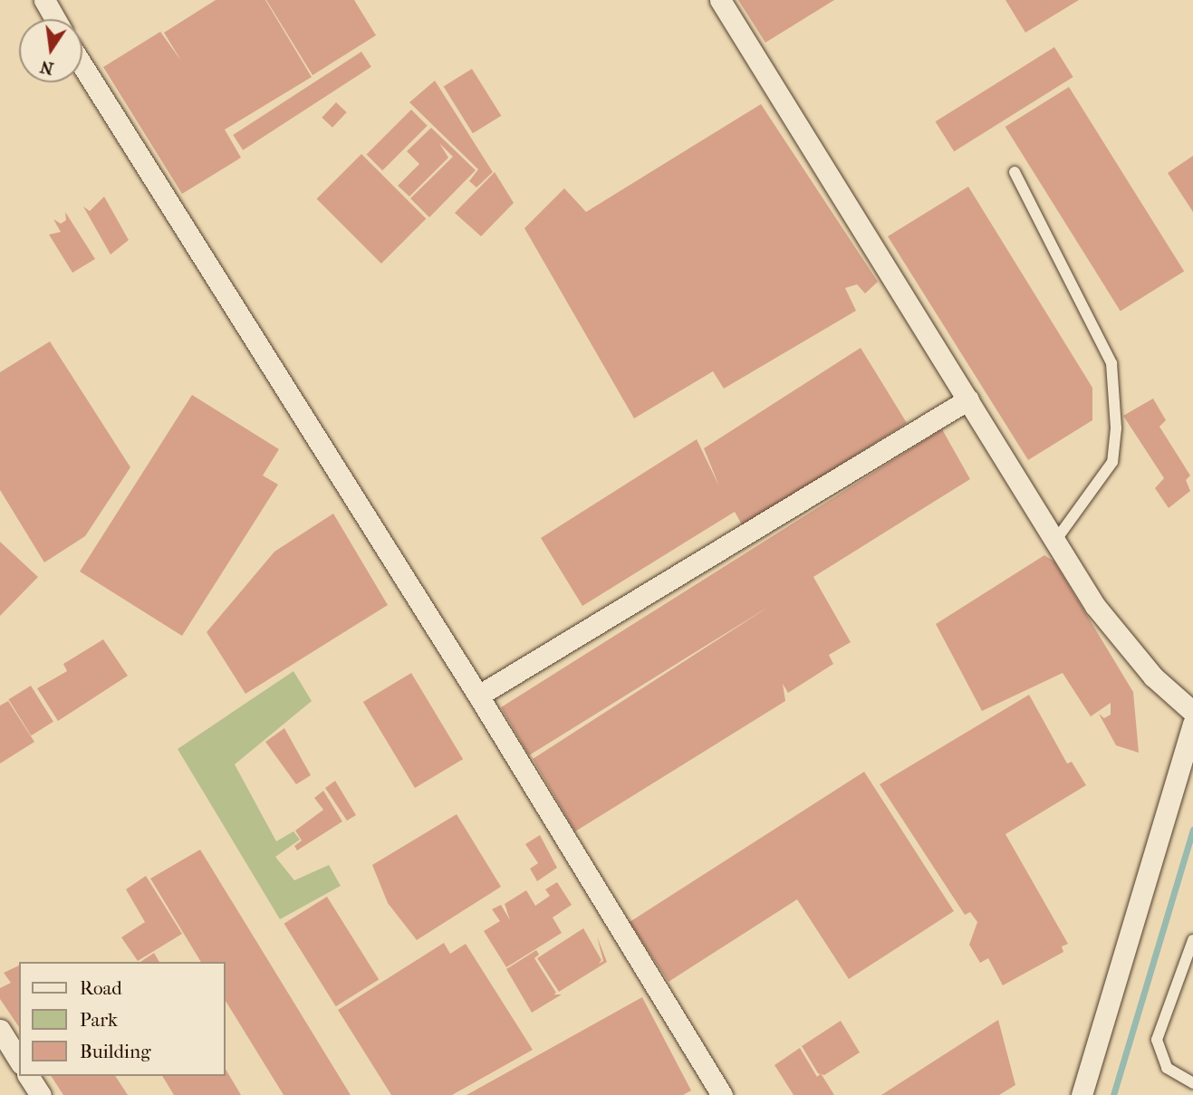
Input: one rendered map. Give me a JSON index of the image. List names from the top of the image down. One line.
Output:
{"legend":["Road","Park","Building"],"north":"bottom"}
